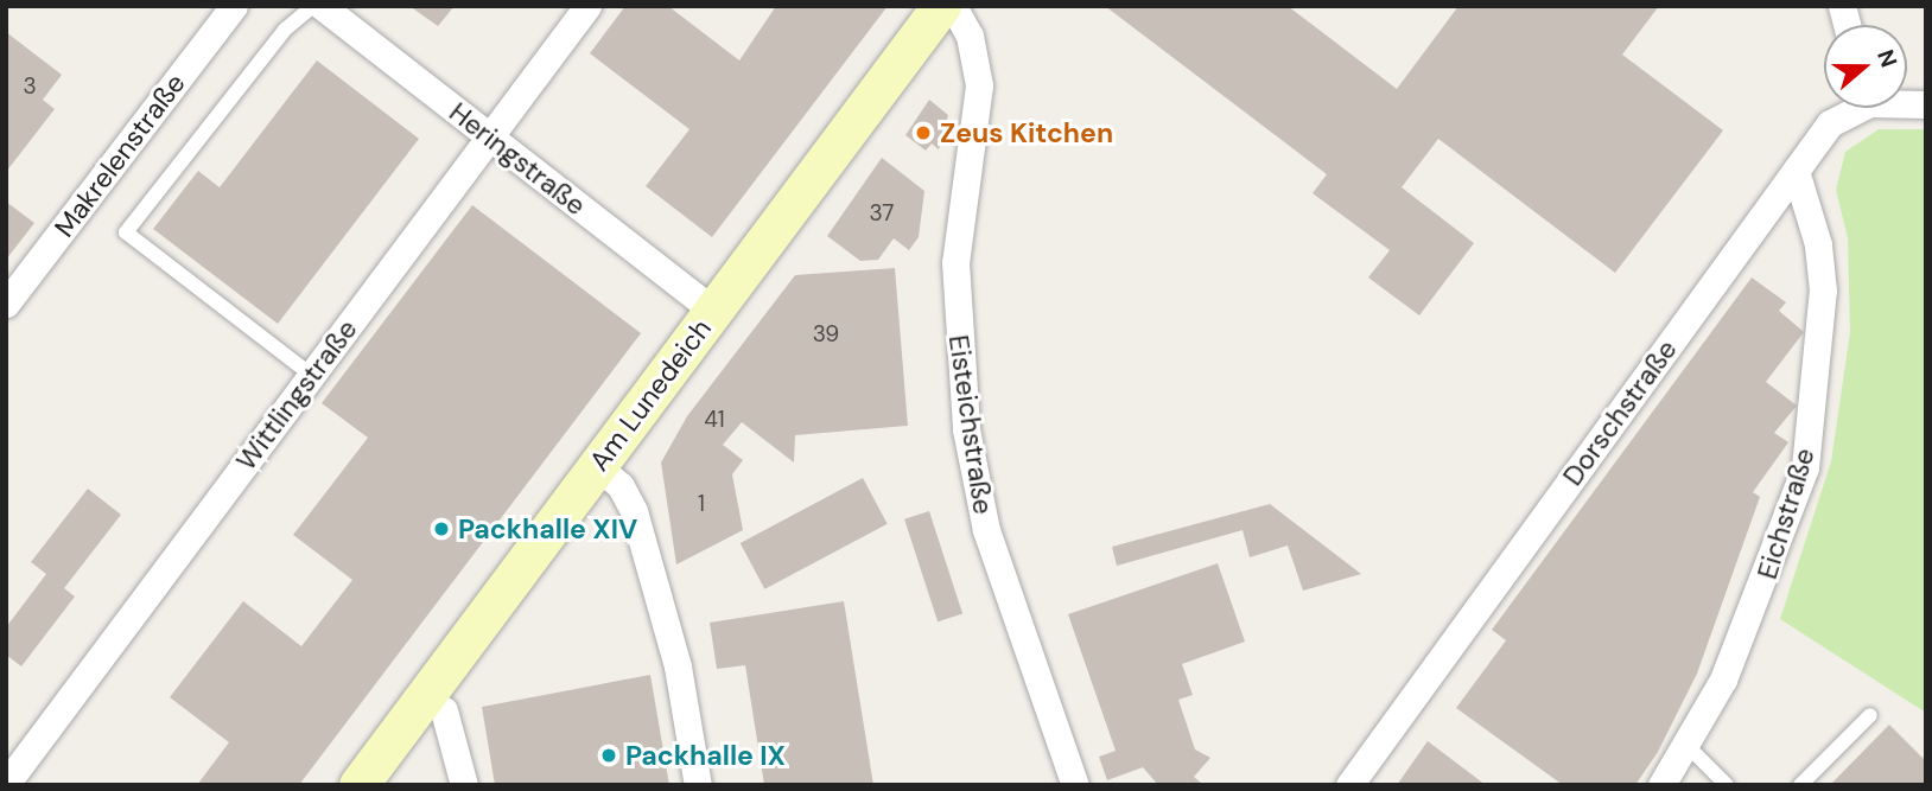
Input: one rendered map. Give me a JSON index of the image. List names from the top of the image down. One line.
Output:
{"streets":{"street":["Makrelenstraße","Heringstraße","Wittlingstraße","Am Lunedeich","Dorschstraße","Eisteichstraße","Eichstraße"]},"crossings":[["Heringstraße","Wittlingstraße"],["Heringstraße","Am Lunedeich"],["Dorschstraße","Eichstraße"]],"places":["Zeus Kitchen","Packhalle XIV","Packhalle IX"],"house_numbers":["3","37","39","41","1"],"north":"right"}
